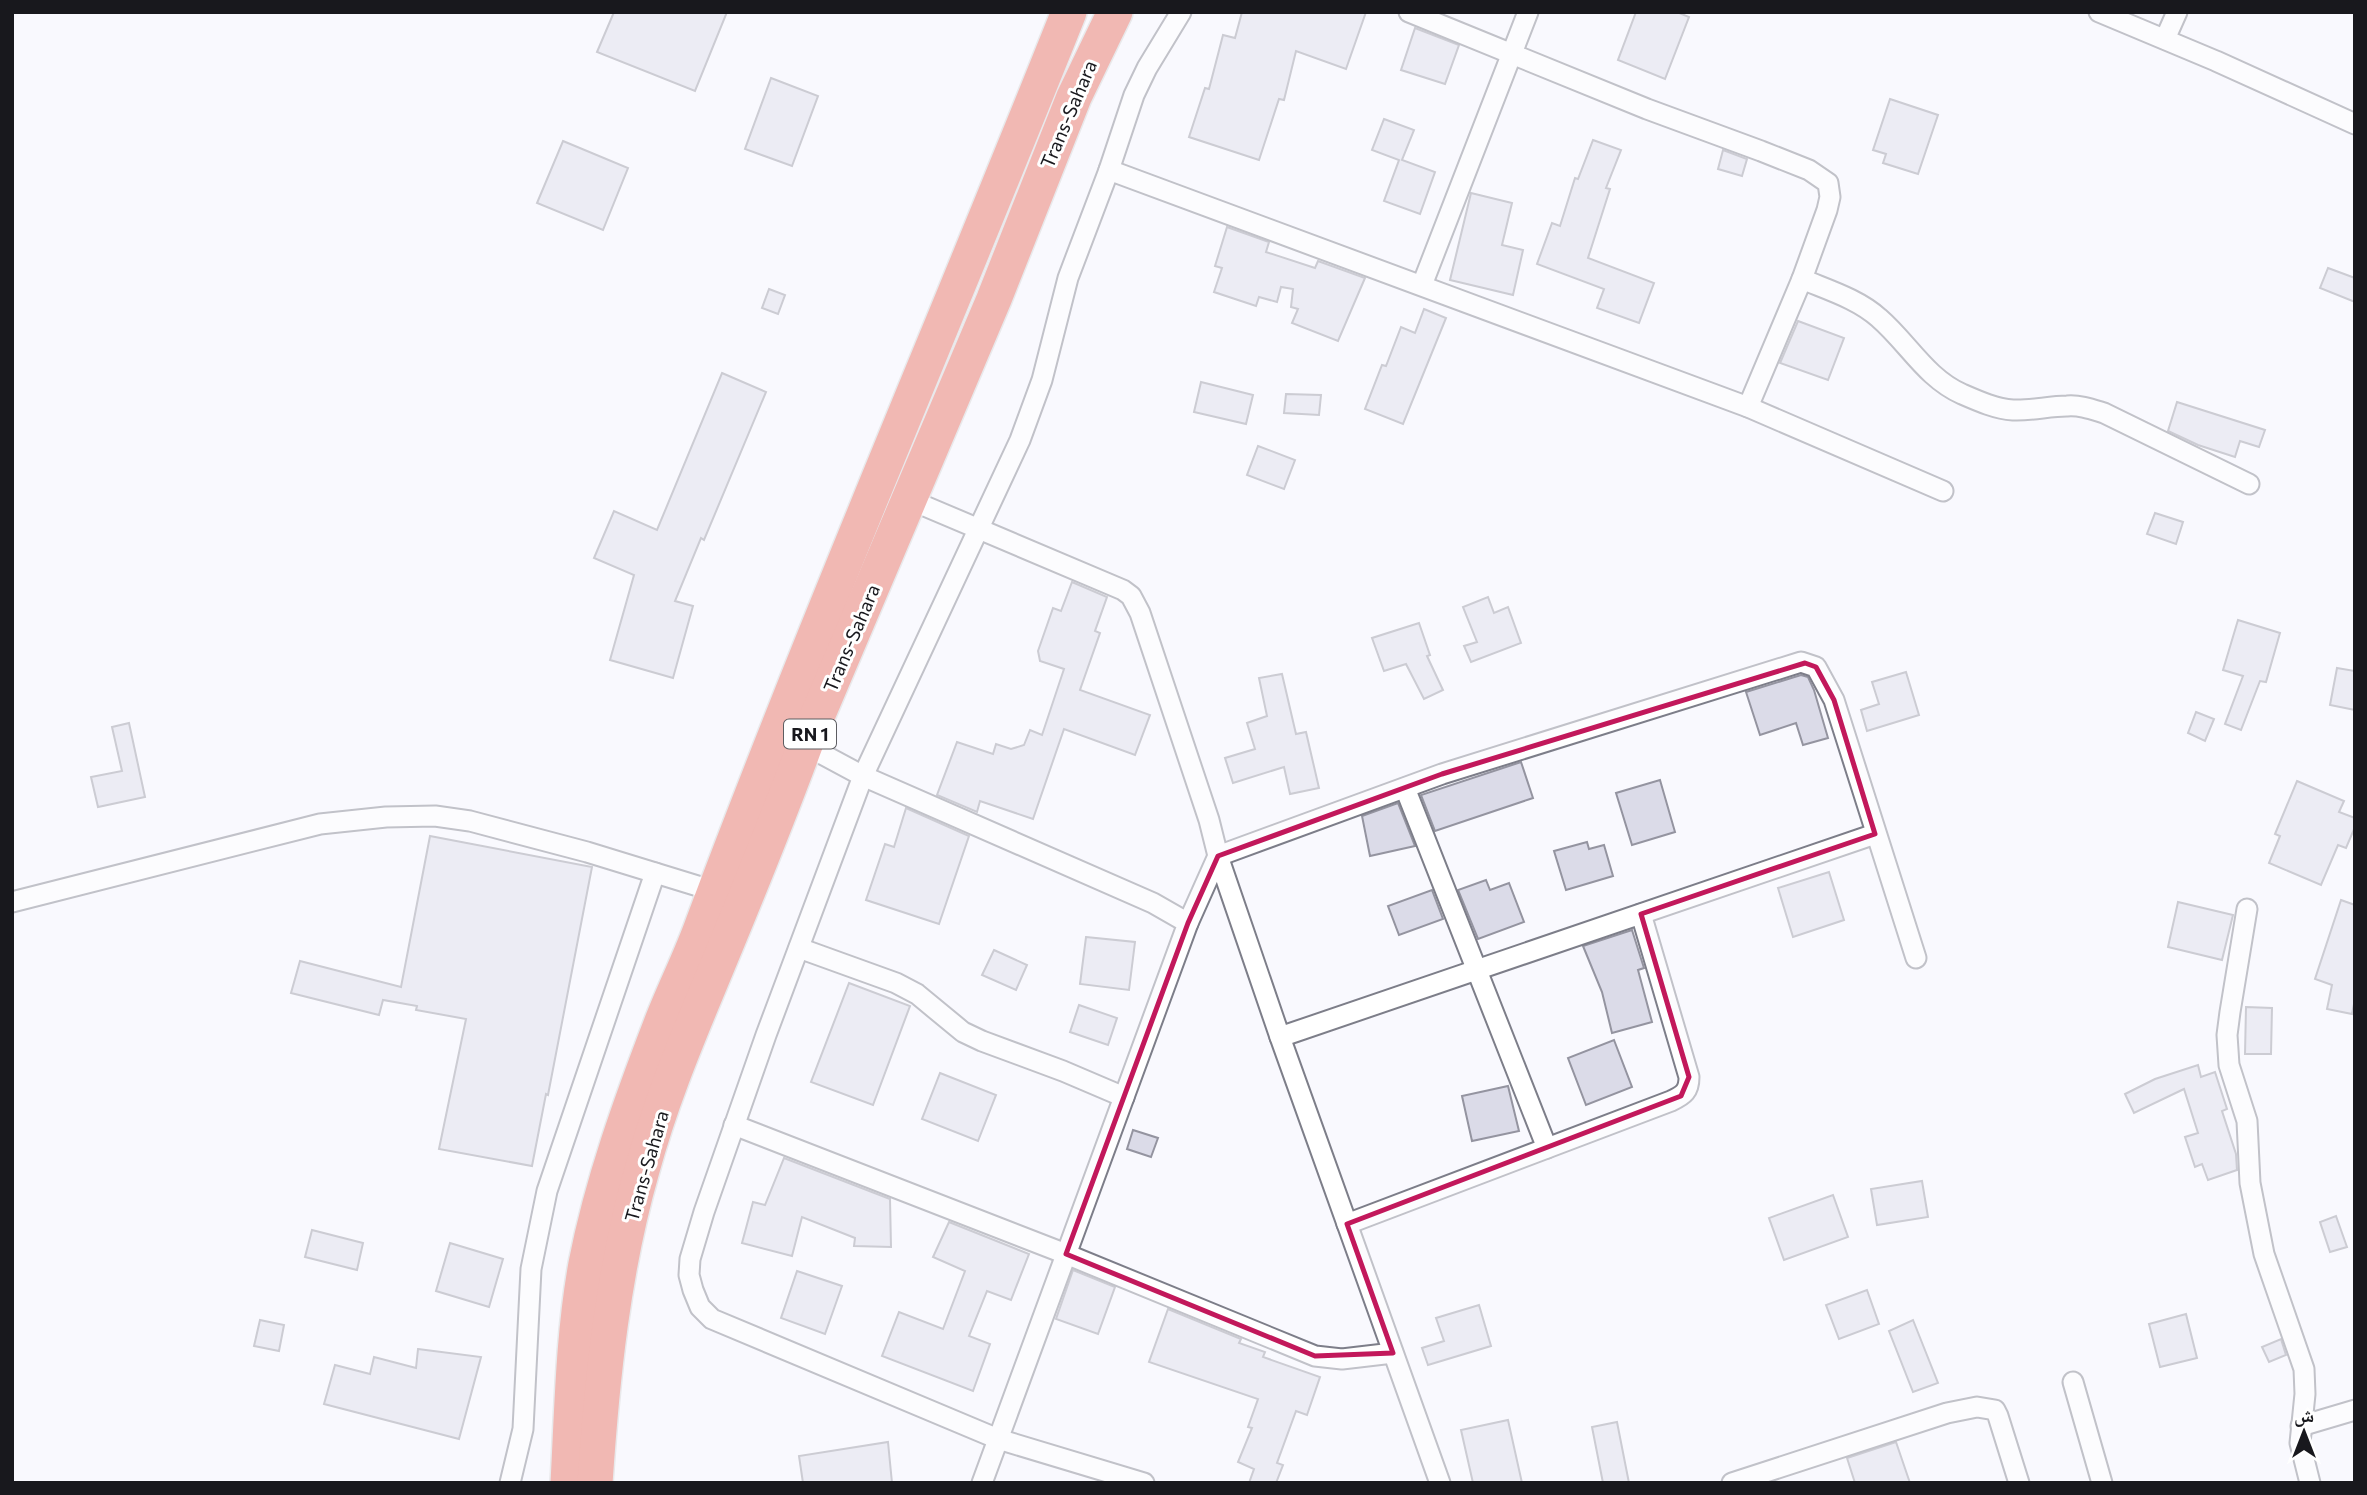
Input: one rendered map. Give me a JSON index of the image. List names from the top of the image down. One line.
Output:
{"streets":{"highway":["Trans-Sahara","RN 1"]},"north":"top"}
